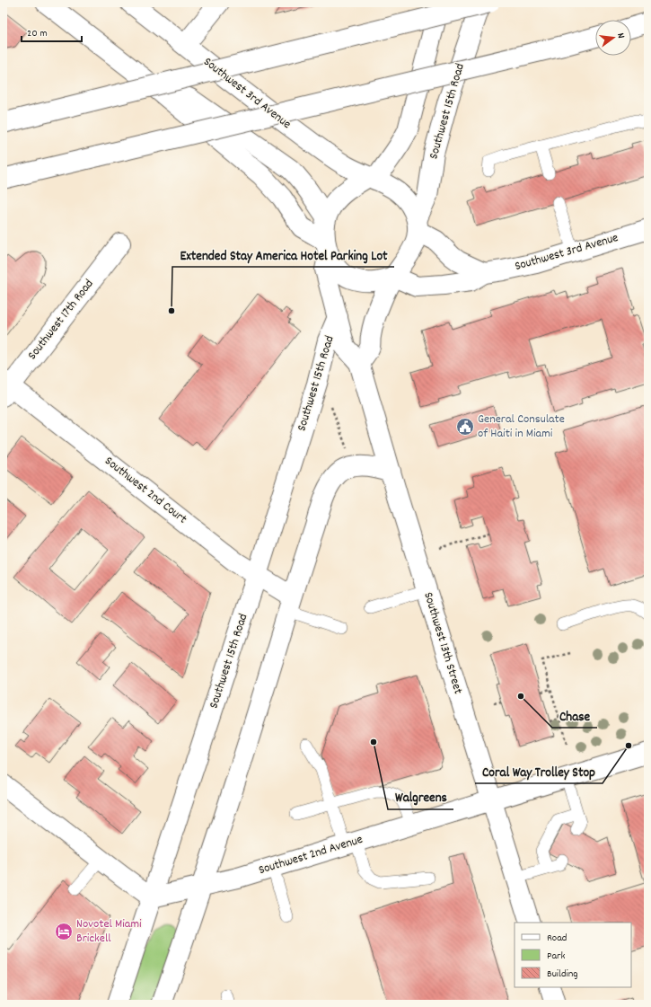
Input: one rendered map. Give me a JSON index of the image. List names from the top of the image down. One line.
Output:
{"streets":{"main road":["Southwest 3rd Avenue","Southwest 15th Road","Southwest 17th Road","Southwest 2nd Court","Southwest 13th Street","Southwest 2nd Avenue"]},"crossings":[["Southwest 3rd Avenue","Southwest 15th Road"],["Southwest 3rd Avenue","Southwest 13th Street"],["Southwest 15th Road","Southwest 2nd Court"],["Southwest 15th Road","Southwest 13th Street"],["Southwest 15th Road","Southwest 2nd Avenue"],["Southwest 17th Road","Southwest 2nd Court"],["Southwest 13th Street","Southwest 2nd Avenue"]],"places":{"other":["Extended Stay America Hotel Parking Lot","Chase","Walgreens","Coral Way Trolley Stop"],"public building":["General Consulate of Haiti in Miami"],"hotel":["Novotel Miami Brickell"]},"legend":["Road","Park","Building"],"scale_bar":"20 m","north":"right"}
